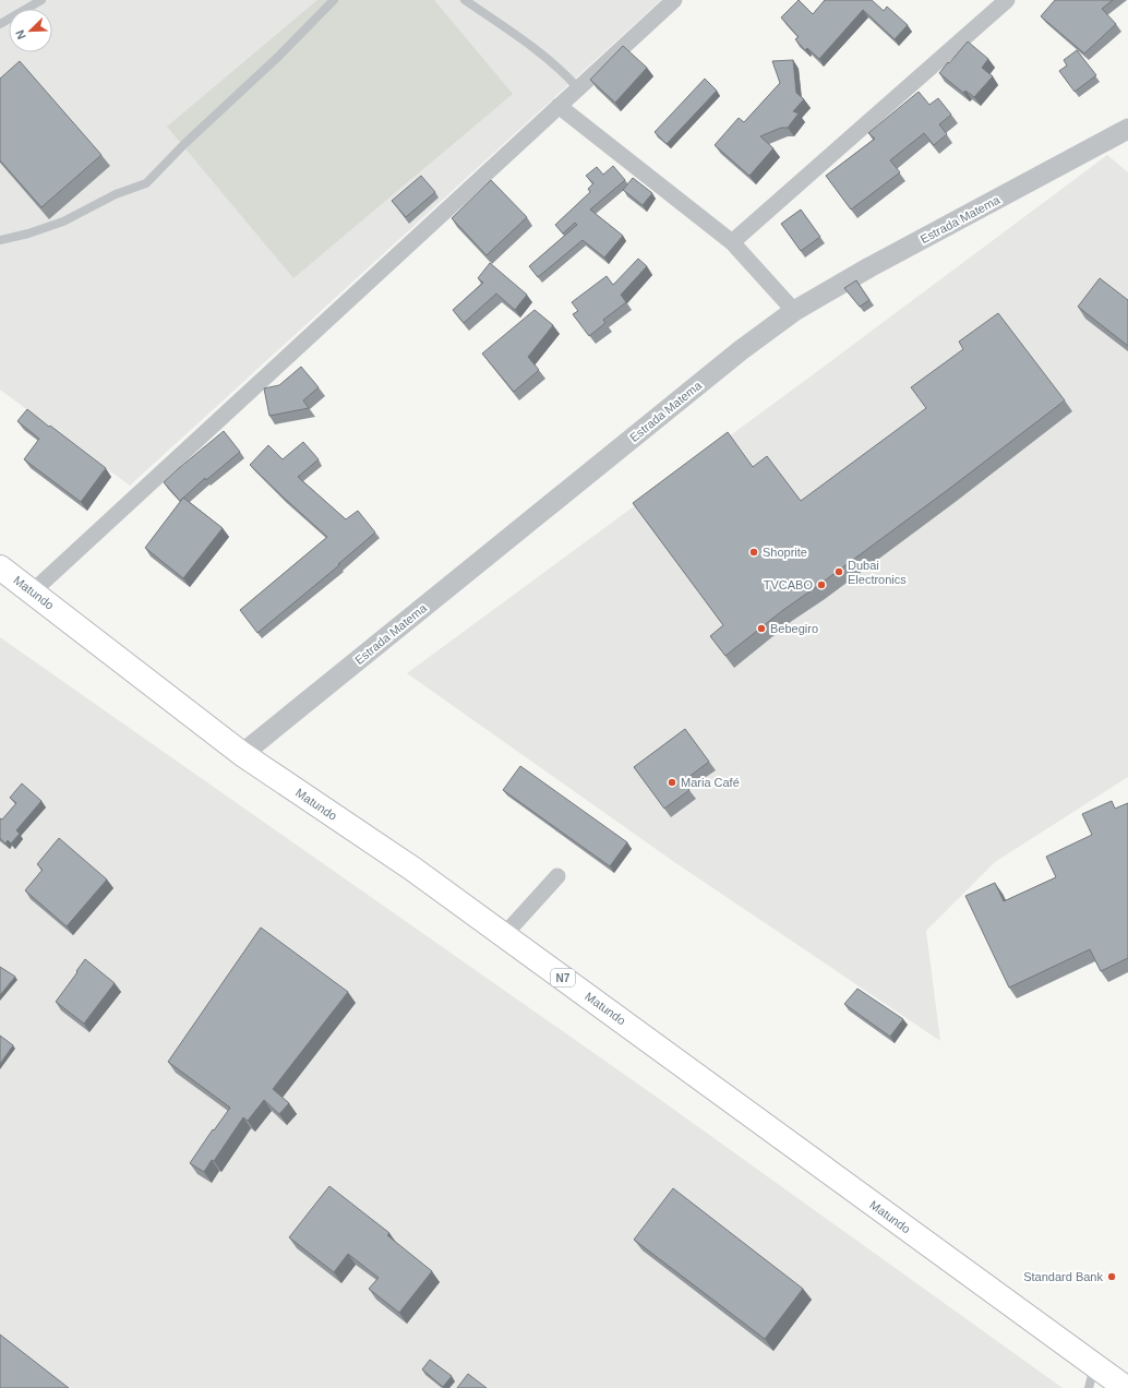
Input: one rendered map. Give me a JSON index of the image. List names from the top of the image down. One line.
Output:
{"streets":{"main road":["Matundo","N7"],"street":["Estrada Matema"]},"crossings":[["Estrada Matema","Matundo"]],"places":["Shoprite","Dubai Electronics","TVCABO","Bebegiro","Maria Café","Standard Bank"],"north":"bottom left"}
